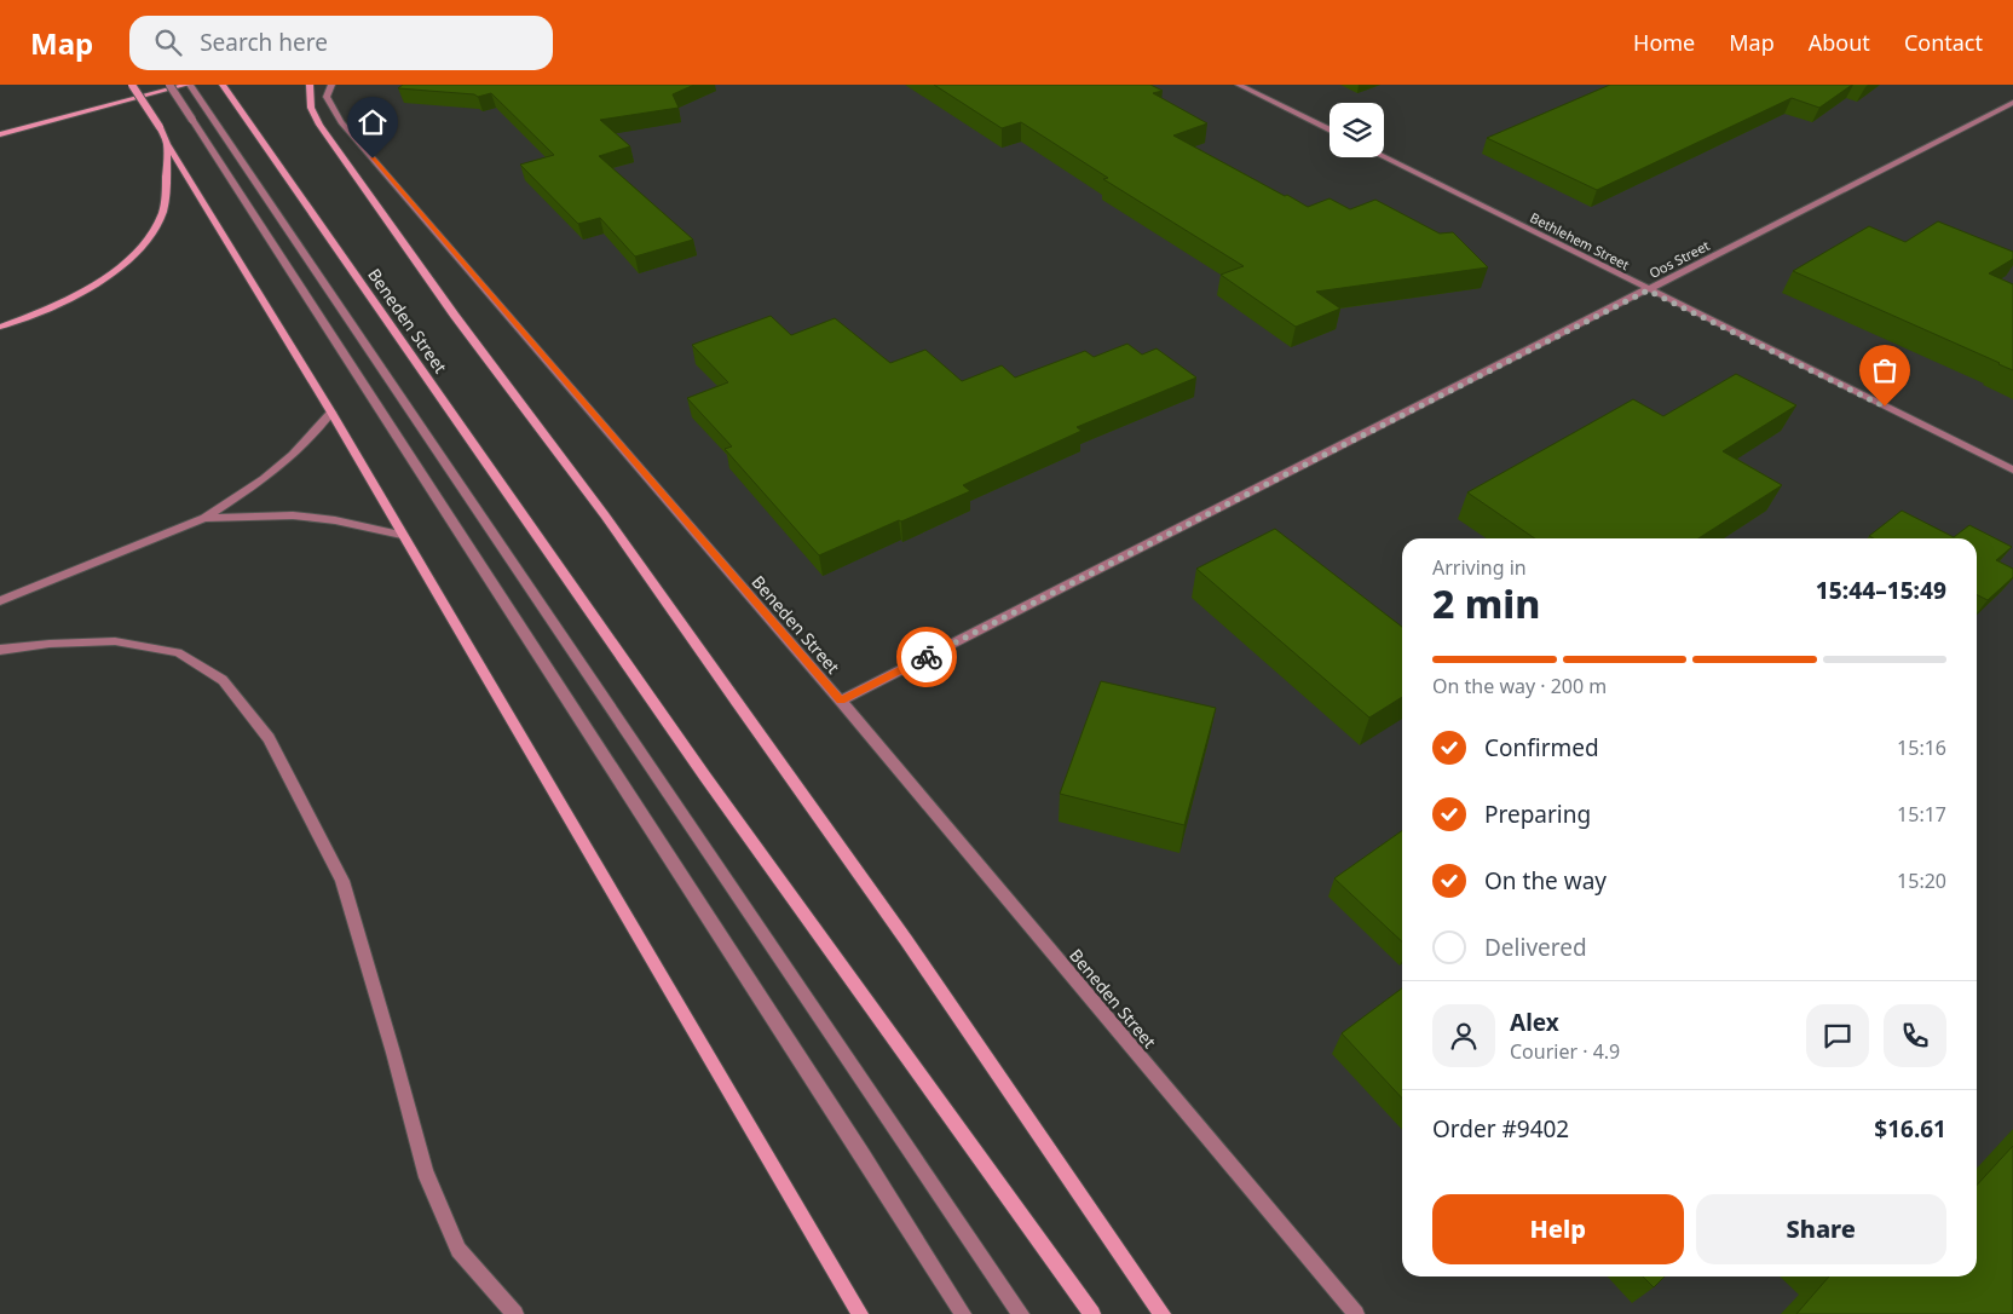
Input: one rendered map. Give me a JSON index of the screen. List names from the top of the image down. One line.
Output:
{"streets":{"main road":["Beneden Street"],"street":["Bethlehem Street","Oos Street"]},"crossings":[["Bethlehem Street","Oos Street"],["Oos Street","Beneden Street"]],"page":{"header":"Map","search":"Search here","nav":["Home","Map","About","Contact"],"heading":["2 min","Arriving in","15:44–15:49"],"panel":["Alex","Courier · 4.9","Order #9402","$16.61"],"bar":"On the way · 200 m","list":[["Confirmed","15:16"],["Preparing","15:17"],["On the way","15:20"],"Delivered"],"buttons":["Help","Share"]}}
